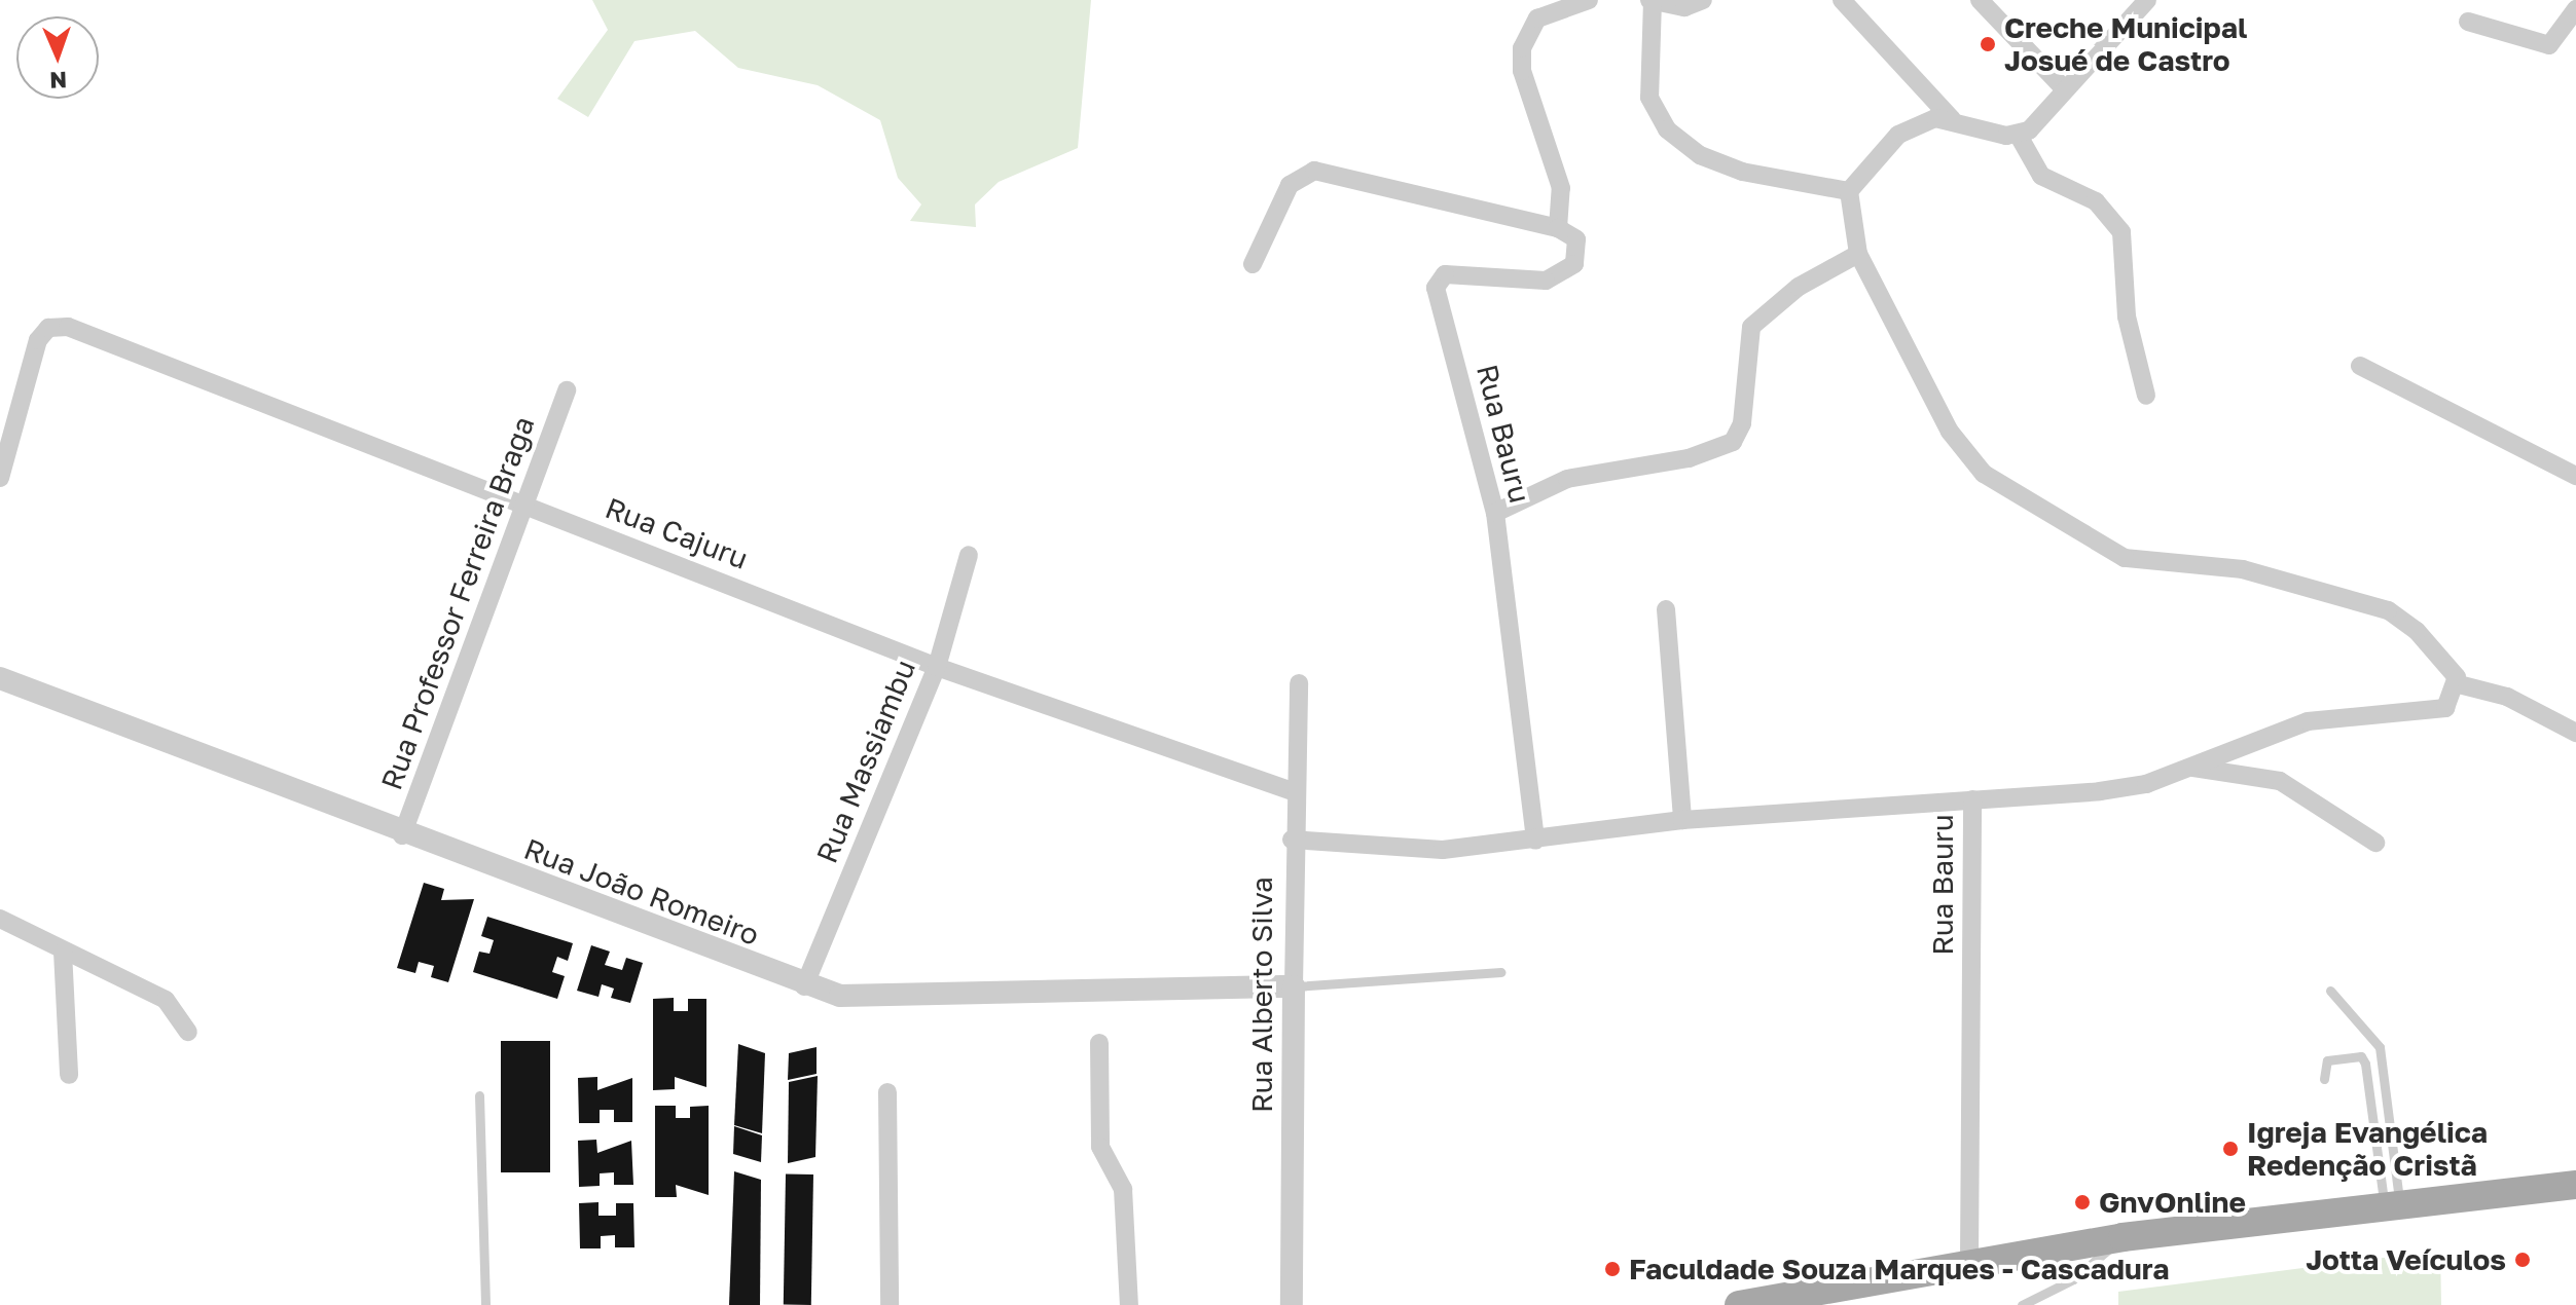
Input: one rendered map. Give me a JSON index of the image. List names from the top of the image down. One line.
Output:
{"streets":{"street":["Rua Bauru","Rua Cajuru","Rua Professor Ferreira Braga","Rua Massiambu","Rua João Romeiro","Rua Alberto Silva"]},"crossings":[["Rua Bauru","Rua Alberto Silva"],["Rua Cajuru","Rua Professor Ferreira Braga"],["Rua Cajuru","Rua Massiambu"],["Rua Cajuru","Rua Alberto Silva"],["Rua Professor Ferreira Braga","Rua João Romeiro"],["Rua Massiambu","Rua João Romeiro"],["Rua João Romeiro","Rua Alberto Silva"]],"places":["Creche Municipal Josué de Castro","Igreja Evangélica Redenção Cristã","GnvOnline","Jotta Veículos","Faculdade Souza Marques - Cascadura"],"north":"bottom"}
